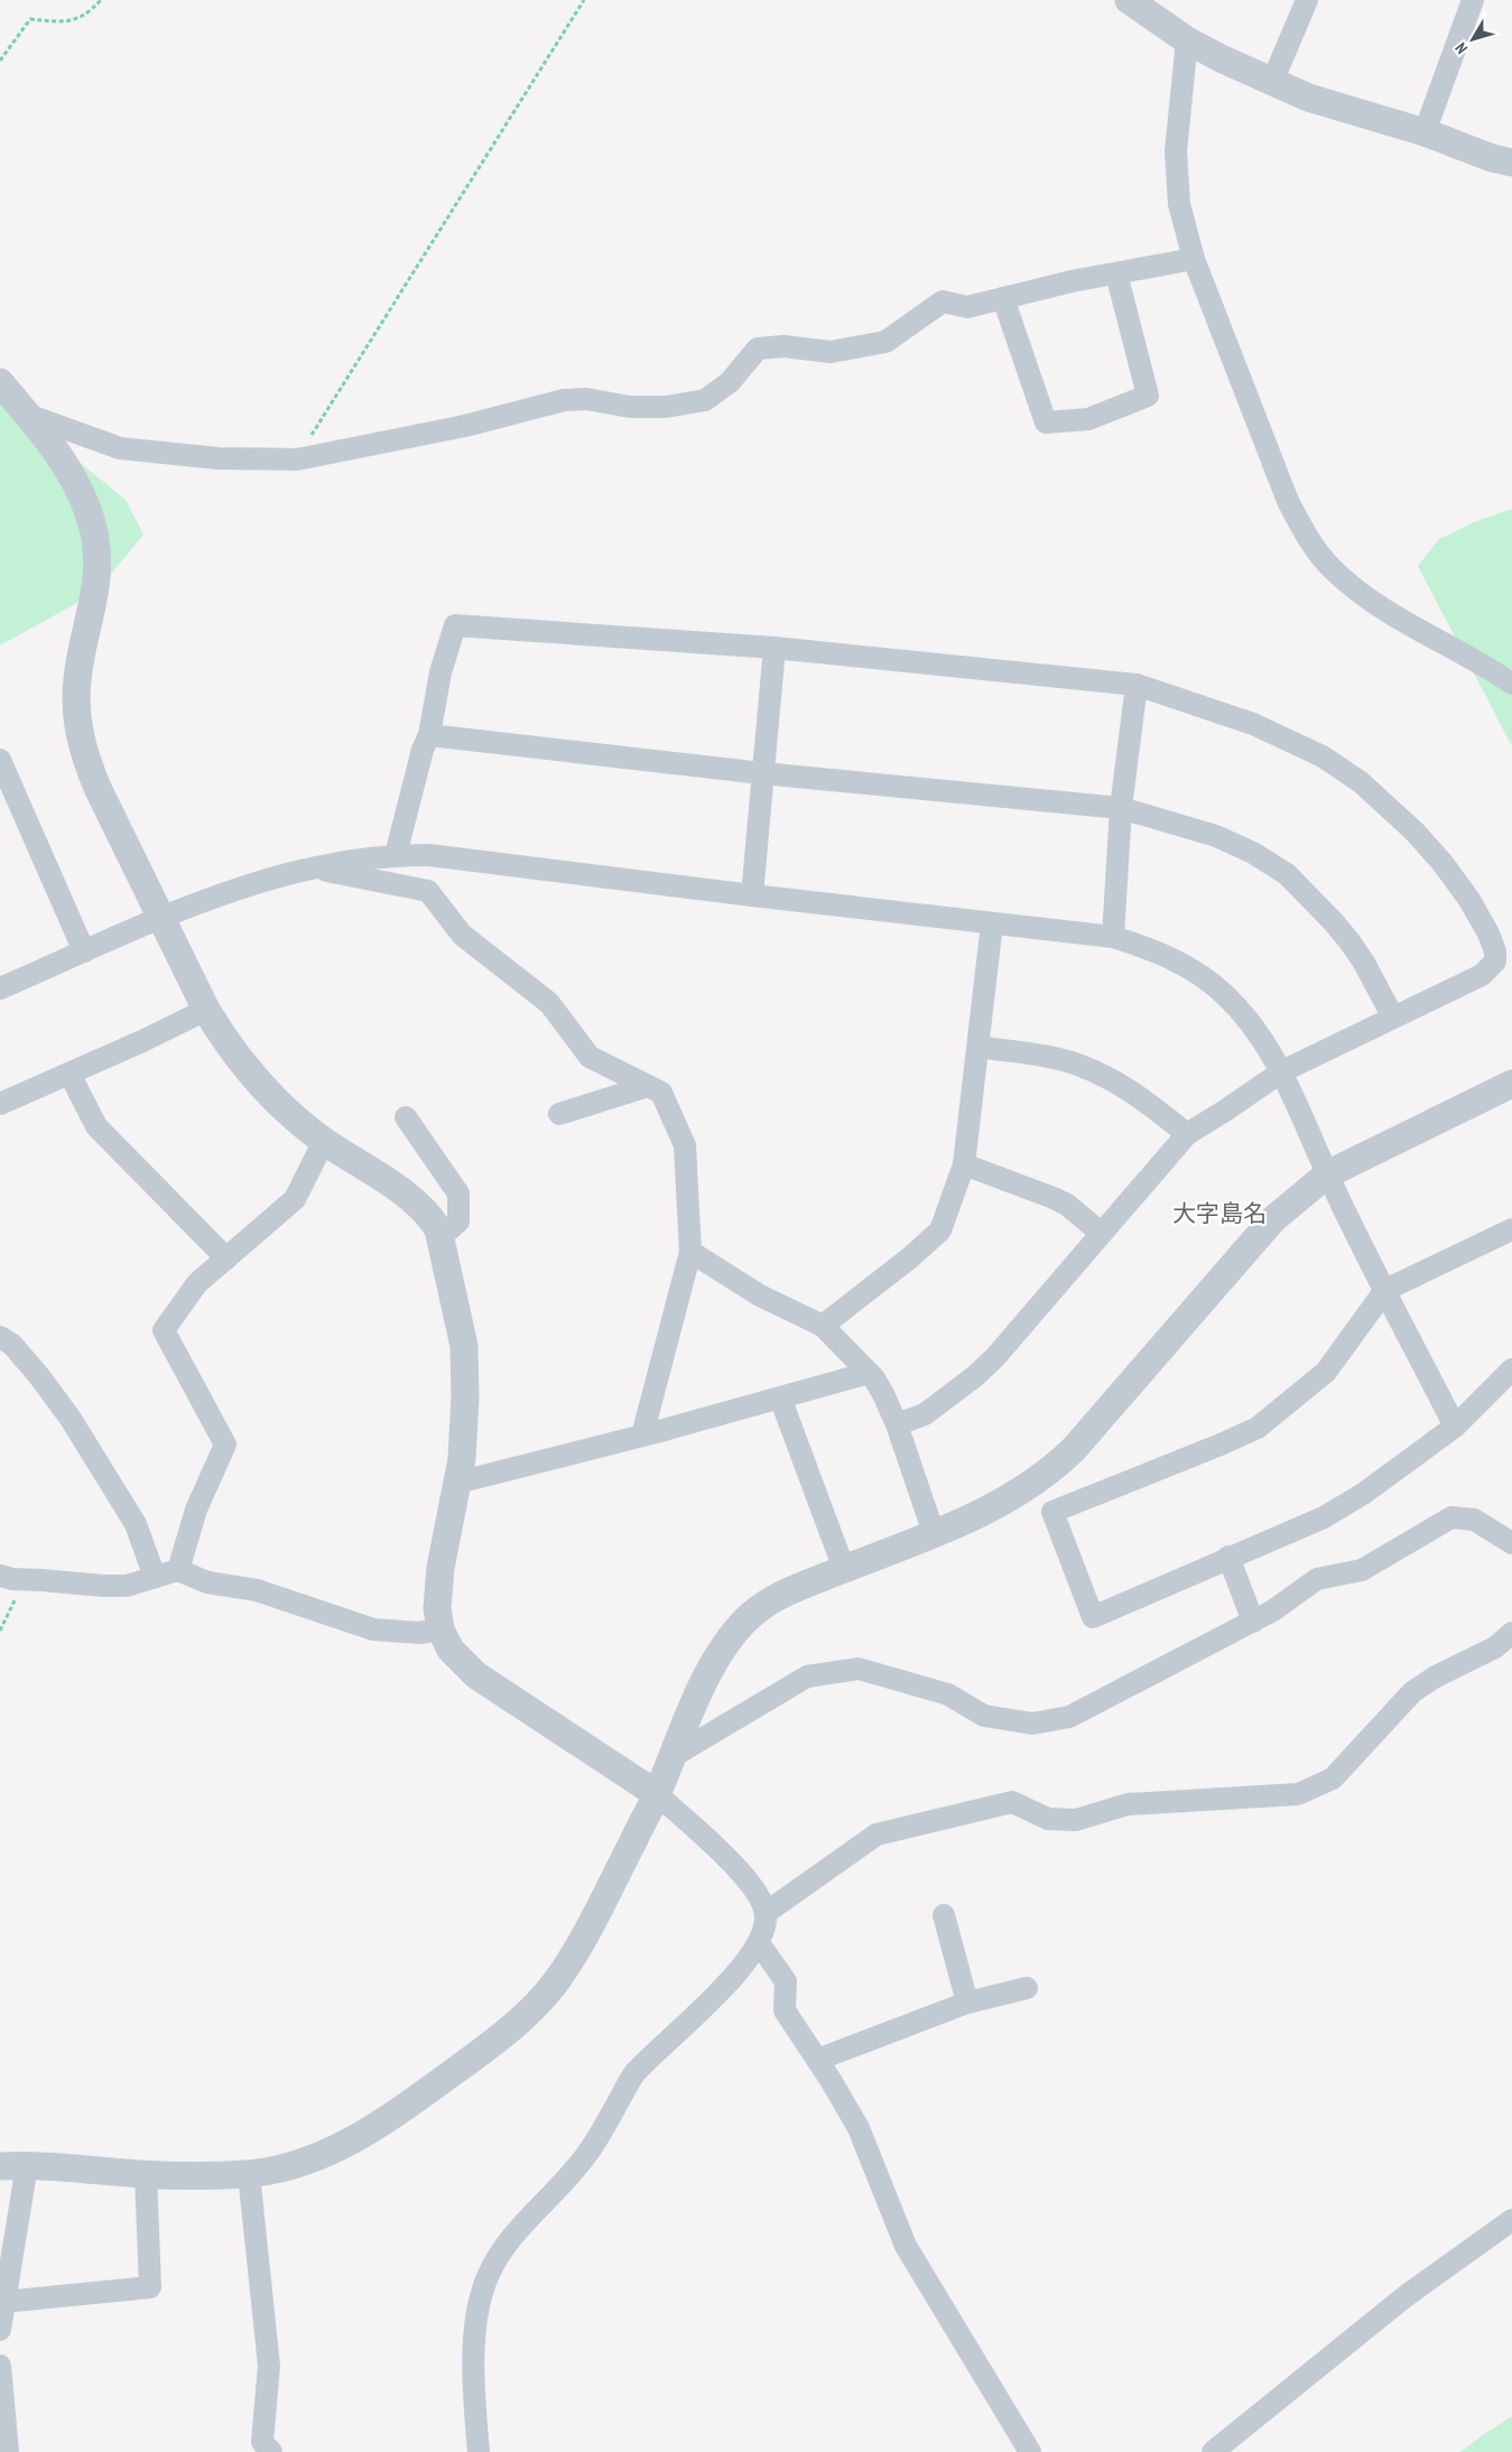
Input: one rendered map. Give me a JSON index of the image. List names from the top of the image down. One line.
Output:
{"districts":["大字島名"],"north":"bottom left"}
